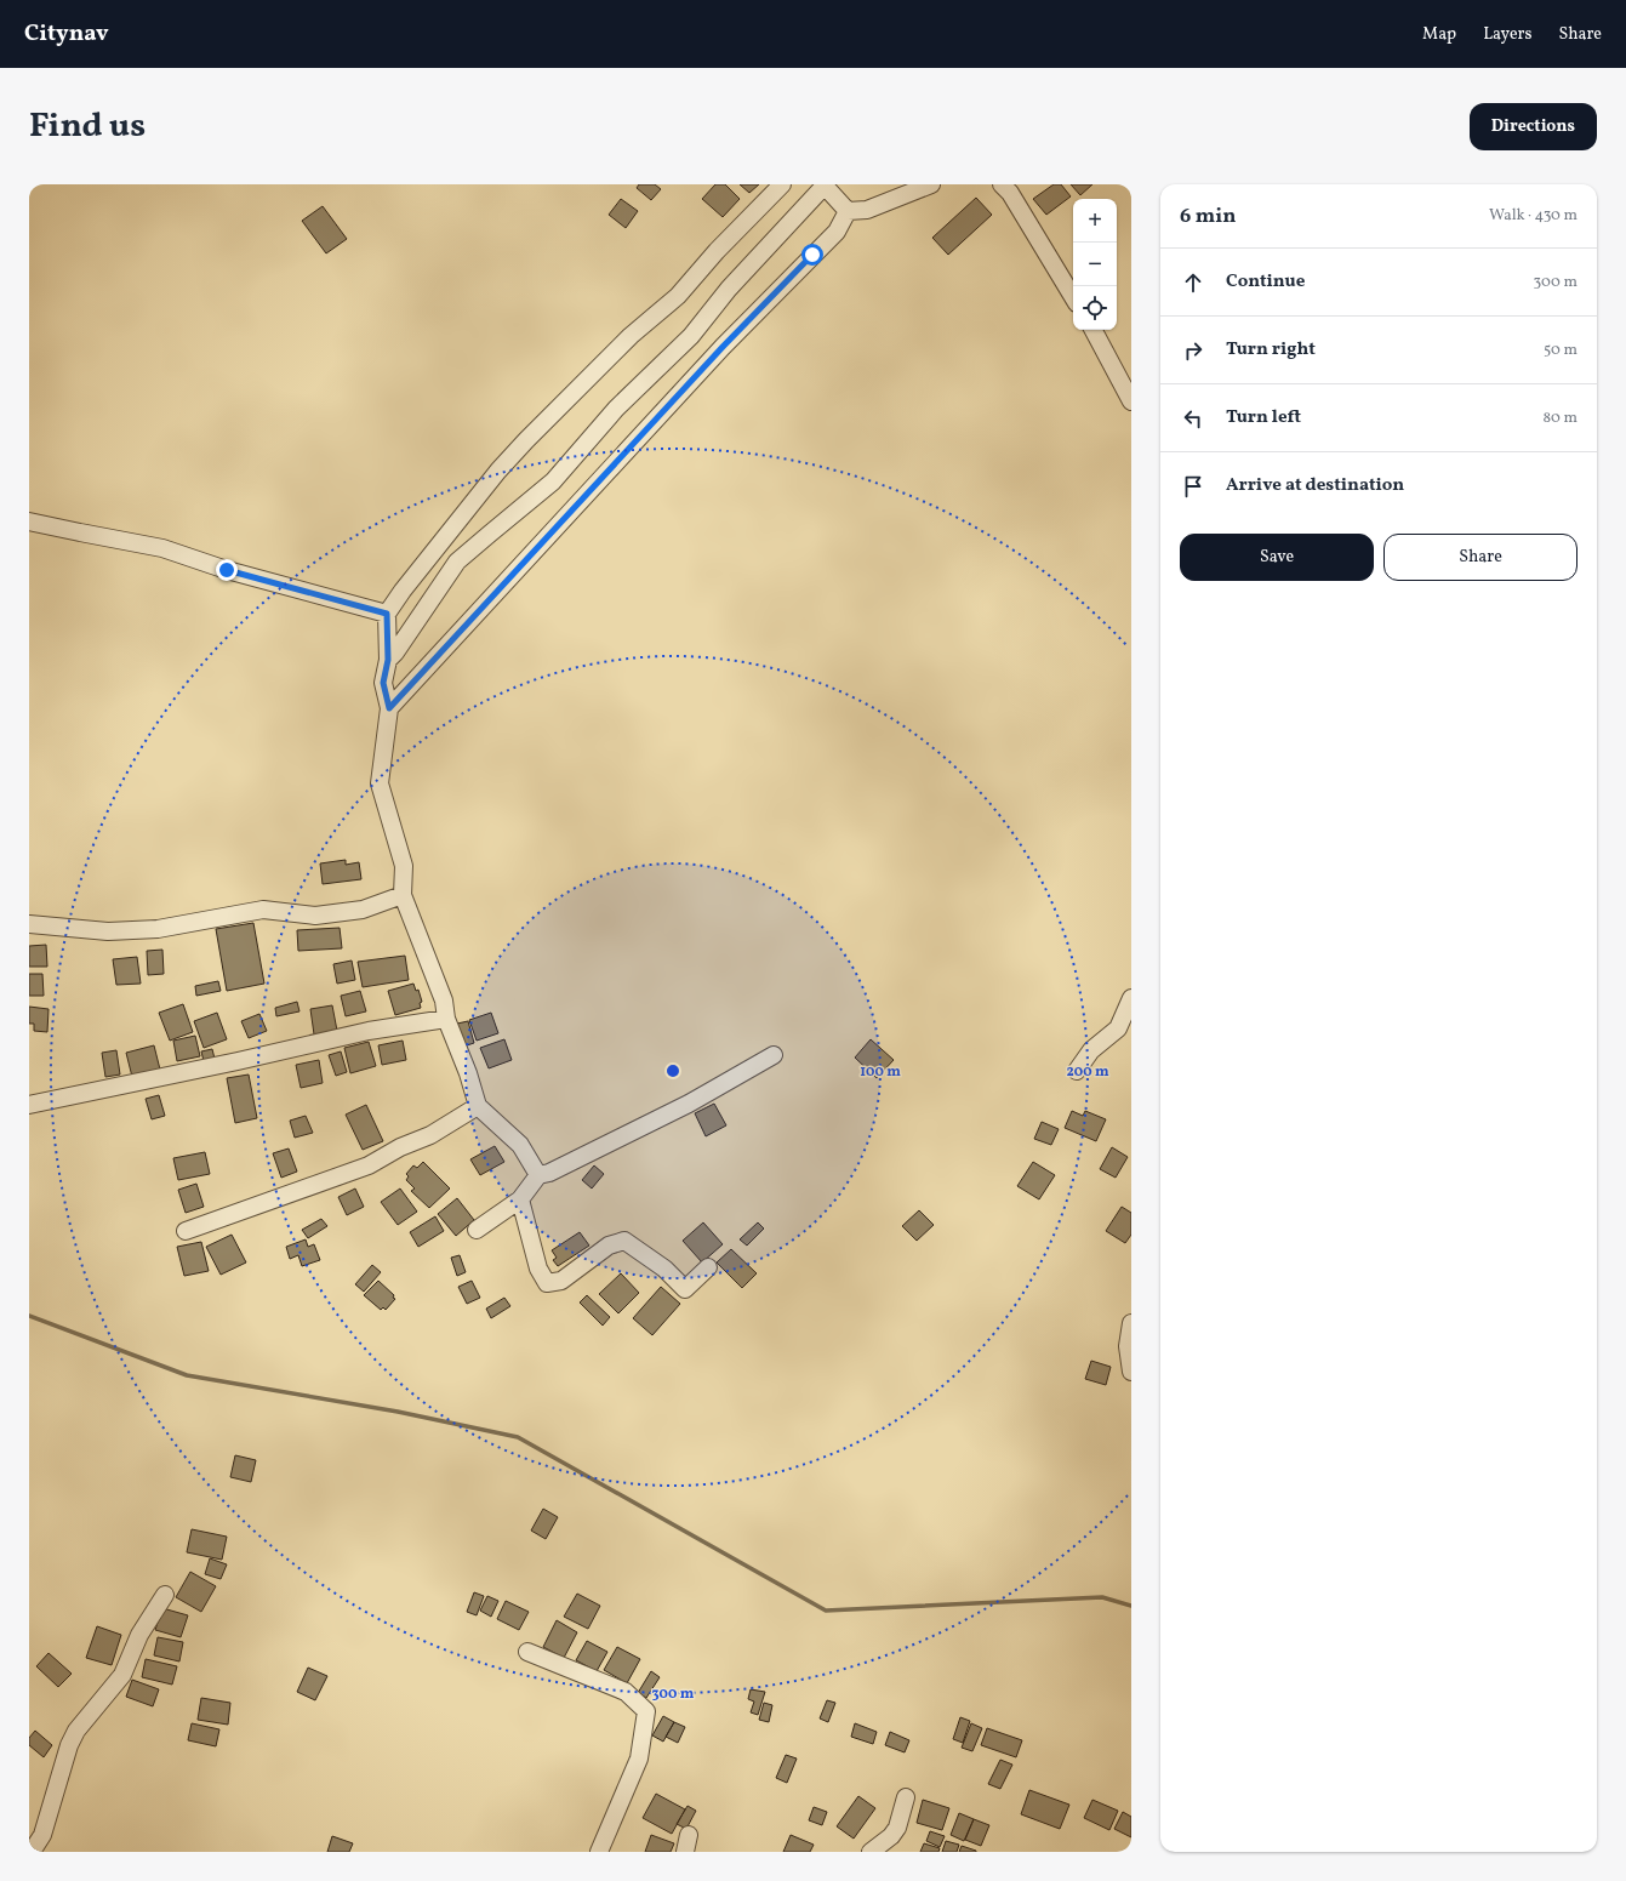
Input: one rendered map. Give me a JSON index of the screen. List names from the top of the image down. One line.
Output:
{"page":{"header":"Citynav","nav":["Map","Layers","Share"],"title":"Find us","buttons":["Directions",["Save","Share"]],"heading":["6 min","Walk · 430 m"],"map_buttons":["+","−"],"list":[["Continue","300 m"],["Turn right","50 m"],["Turn left","80 m"],"Arrive at destination"]},"rings":["100 m","200 m","300 m"]}
